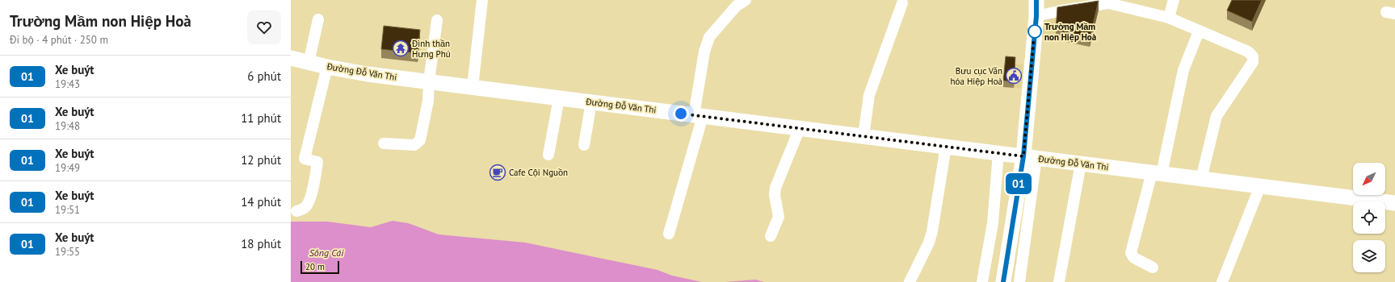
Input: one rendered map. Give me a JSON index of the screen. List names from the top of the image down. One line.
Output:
{"streets":{"street":["Đường Đỗ Văn Thi"]},"water":["Sông Cái"],"places":{"other":["Trường Mầm non Hiệp Hoà"],"temple":["Đình thần Hưng Phú"],"public building":["Bưu cục Văn hóa Hiệp Hoà"],"cafe":["Cafe Cội Nguồn"]},"lines":["bus line 01"],"scale_bar":"20 m","north":"bottom left","page":{"heading":["Trường Mầm non Hiệp Hoà","Đi bộ · 4 phút · 250 m"],"on_map":"01","list":[{"mark":"01","name":"Xe buýt","note":"19:43","value":"6 phút"},{"mark":"01","name":"Xe buýt","note":"19:48","value":"11 phút"},{"mark":"01","name":"Xe buýt","note":"19:49","value":"12 phút"},{"mark":"01","name":"Xe buýt","note":"19:51","value":"14 phút"},{"mark":"01","name":"Xe buýt","note":"19:55","value":"18 phút"}],"scale":"20 m"}}
